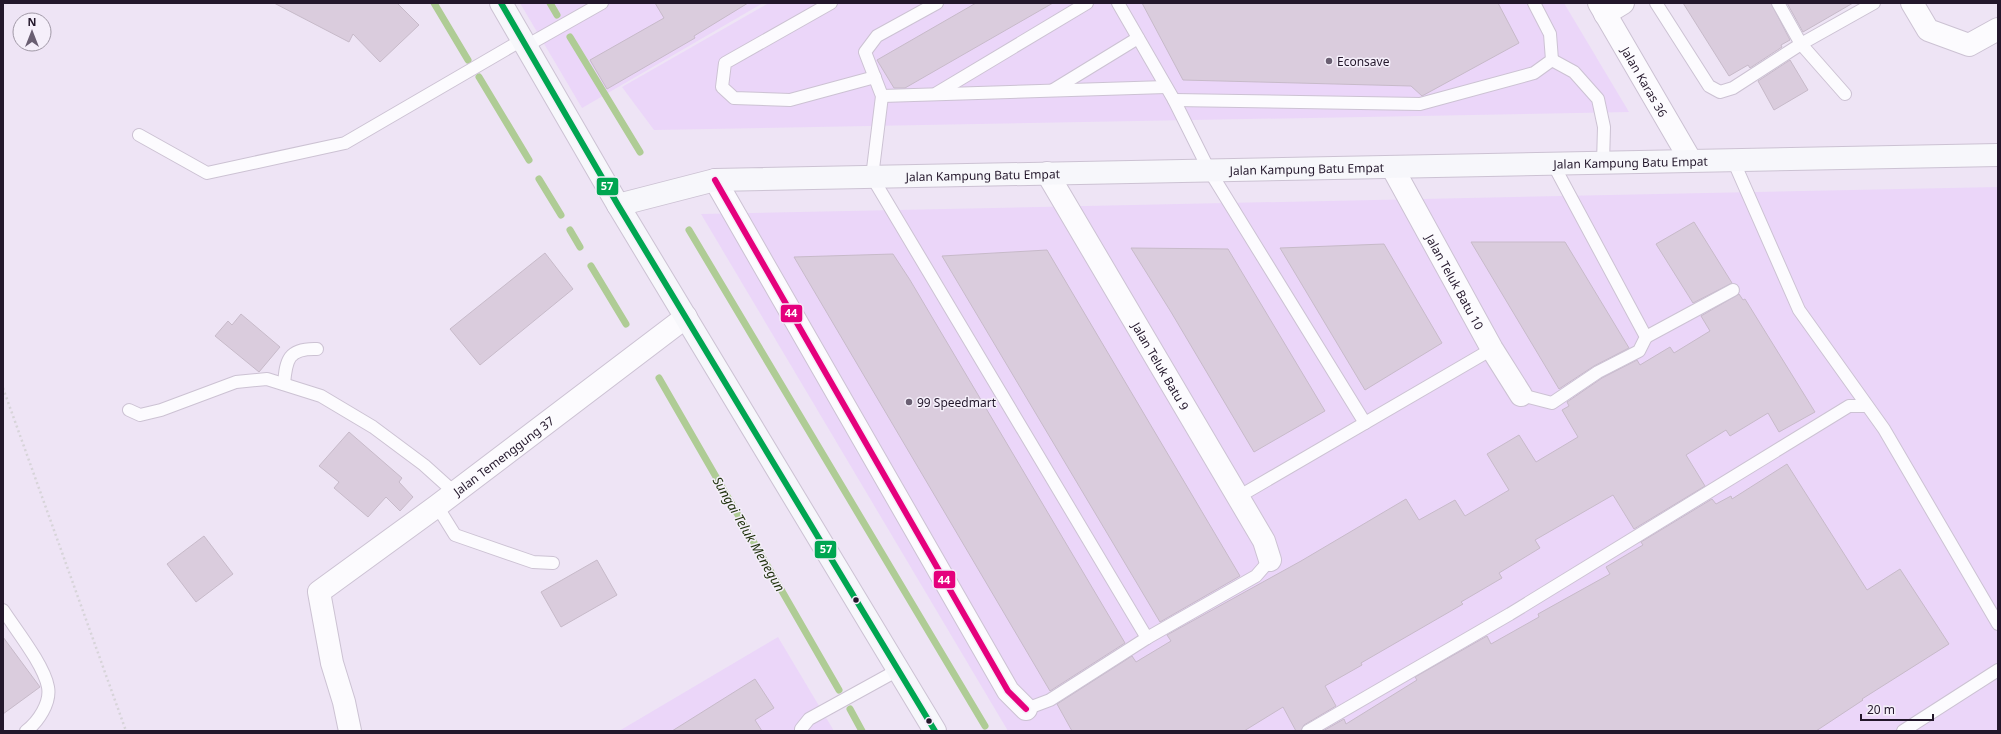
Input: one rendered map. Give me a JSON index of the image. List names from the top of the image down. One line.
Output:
{"streets":{"main road":["Jalan Kampung Batu Empat"],"street":["Jalan Karas 36","Jalan Teluk Batu 10","Jalan Teluk Batu 9","Jalan Temenggung 37"]},"crossings":[["Jalan Karas 36","Jalan Kampung Batu Empat"],["Jalan Kampung Batu Empat","Jalan Teluk Batu 10"],["Jalan Kampung Batu Empat","Jalan Teluk Batu 9"]],"water":["Sungai Teluk Menegun"],"places":["Econsave","99 Speedmart"],"lines":["transit line 57","transit line 44"],"scale_bar":"20 m","north":"top"}
